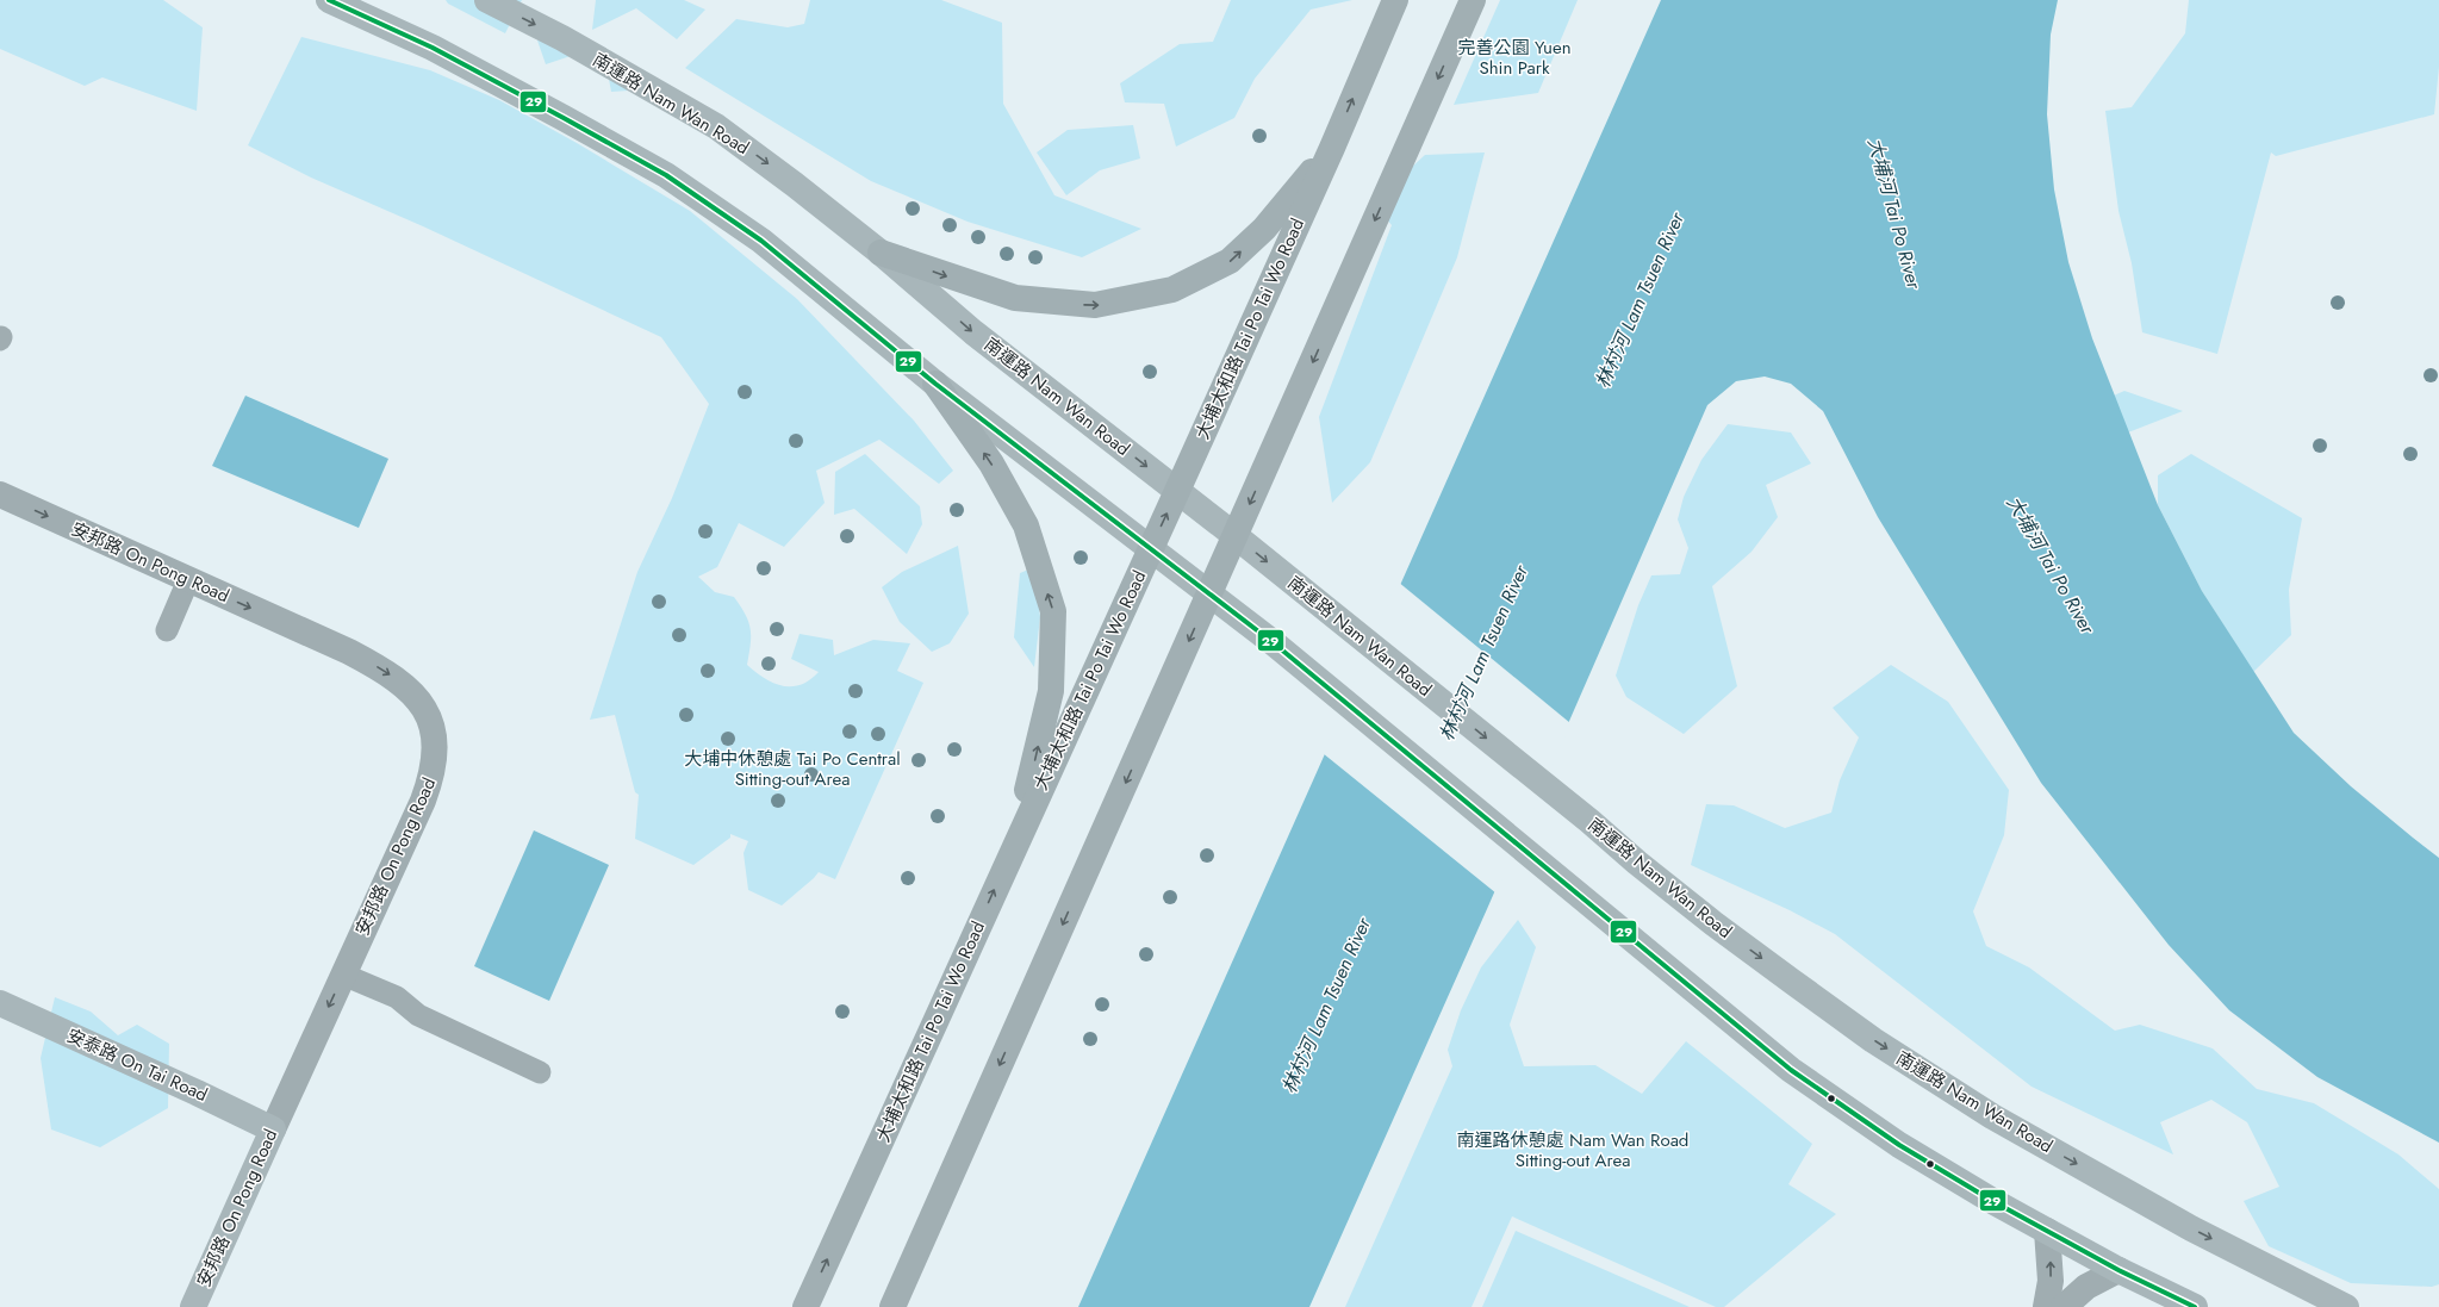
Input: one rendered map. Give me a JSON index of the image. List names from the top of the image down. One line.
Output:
{"streets":{"main road":["南運路 Nam Wan Road","大埔太和路 Tai Po Tai Wo Road","安邦路 On Pong Road","安泰路 On Tai Road"]},"crossings":[["南運路 Nam Wan Road","大埔太和路 Tai Po Tai Wo Road"],["安邦路 On Pong Road","安泰路 On Tai Road"]],"water":["大埔河 Tai Po River","林村河 Lam Tsuen River"],"parks":["完善公園 Yuen Shin Park","大埔中休憩處 Tai Po Central Sitting-out Area","南運路休憩處 Nam Wan Road Sitting-out Area"],"lines":["transit line 29"]}
